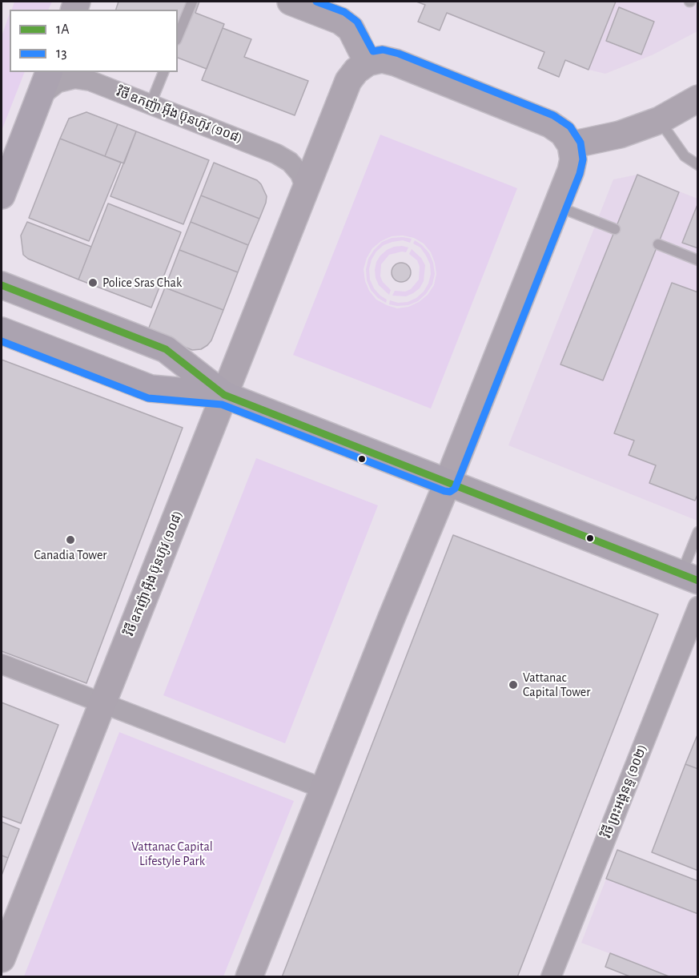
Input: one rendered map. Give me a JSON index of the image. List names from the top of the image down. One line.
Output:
{"streets":{"street":["វិថី ឧកញ៉ា អ៊ីង ប៊ុនហ៊ូវ (១០៨)","វិថី ព្រះអង្គនន្ទ (១០២)"]},"parks":["Vattanac Capital Lifestyle Park"],"places":["Police Sras Chak","Canadia Tower","Vattanac Capital Tower"],"lines":["transit line 13","transit line 1A"],"legend":["1A","13"]}
